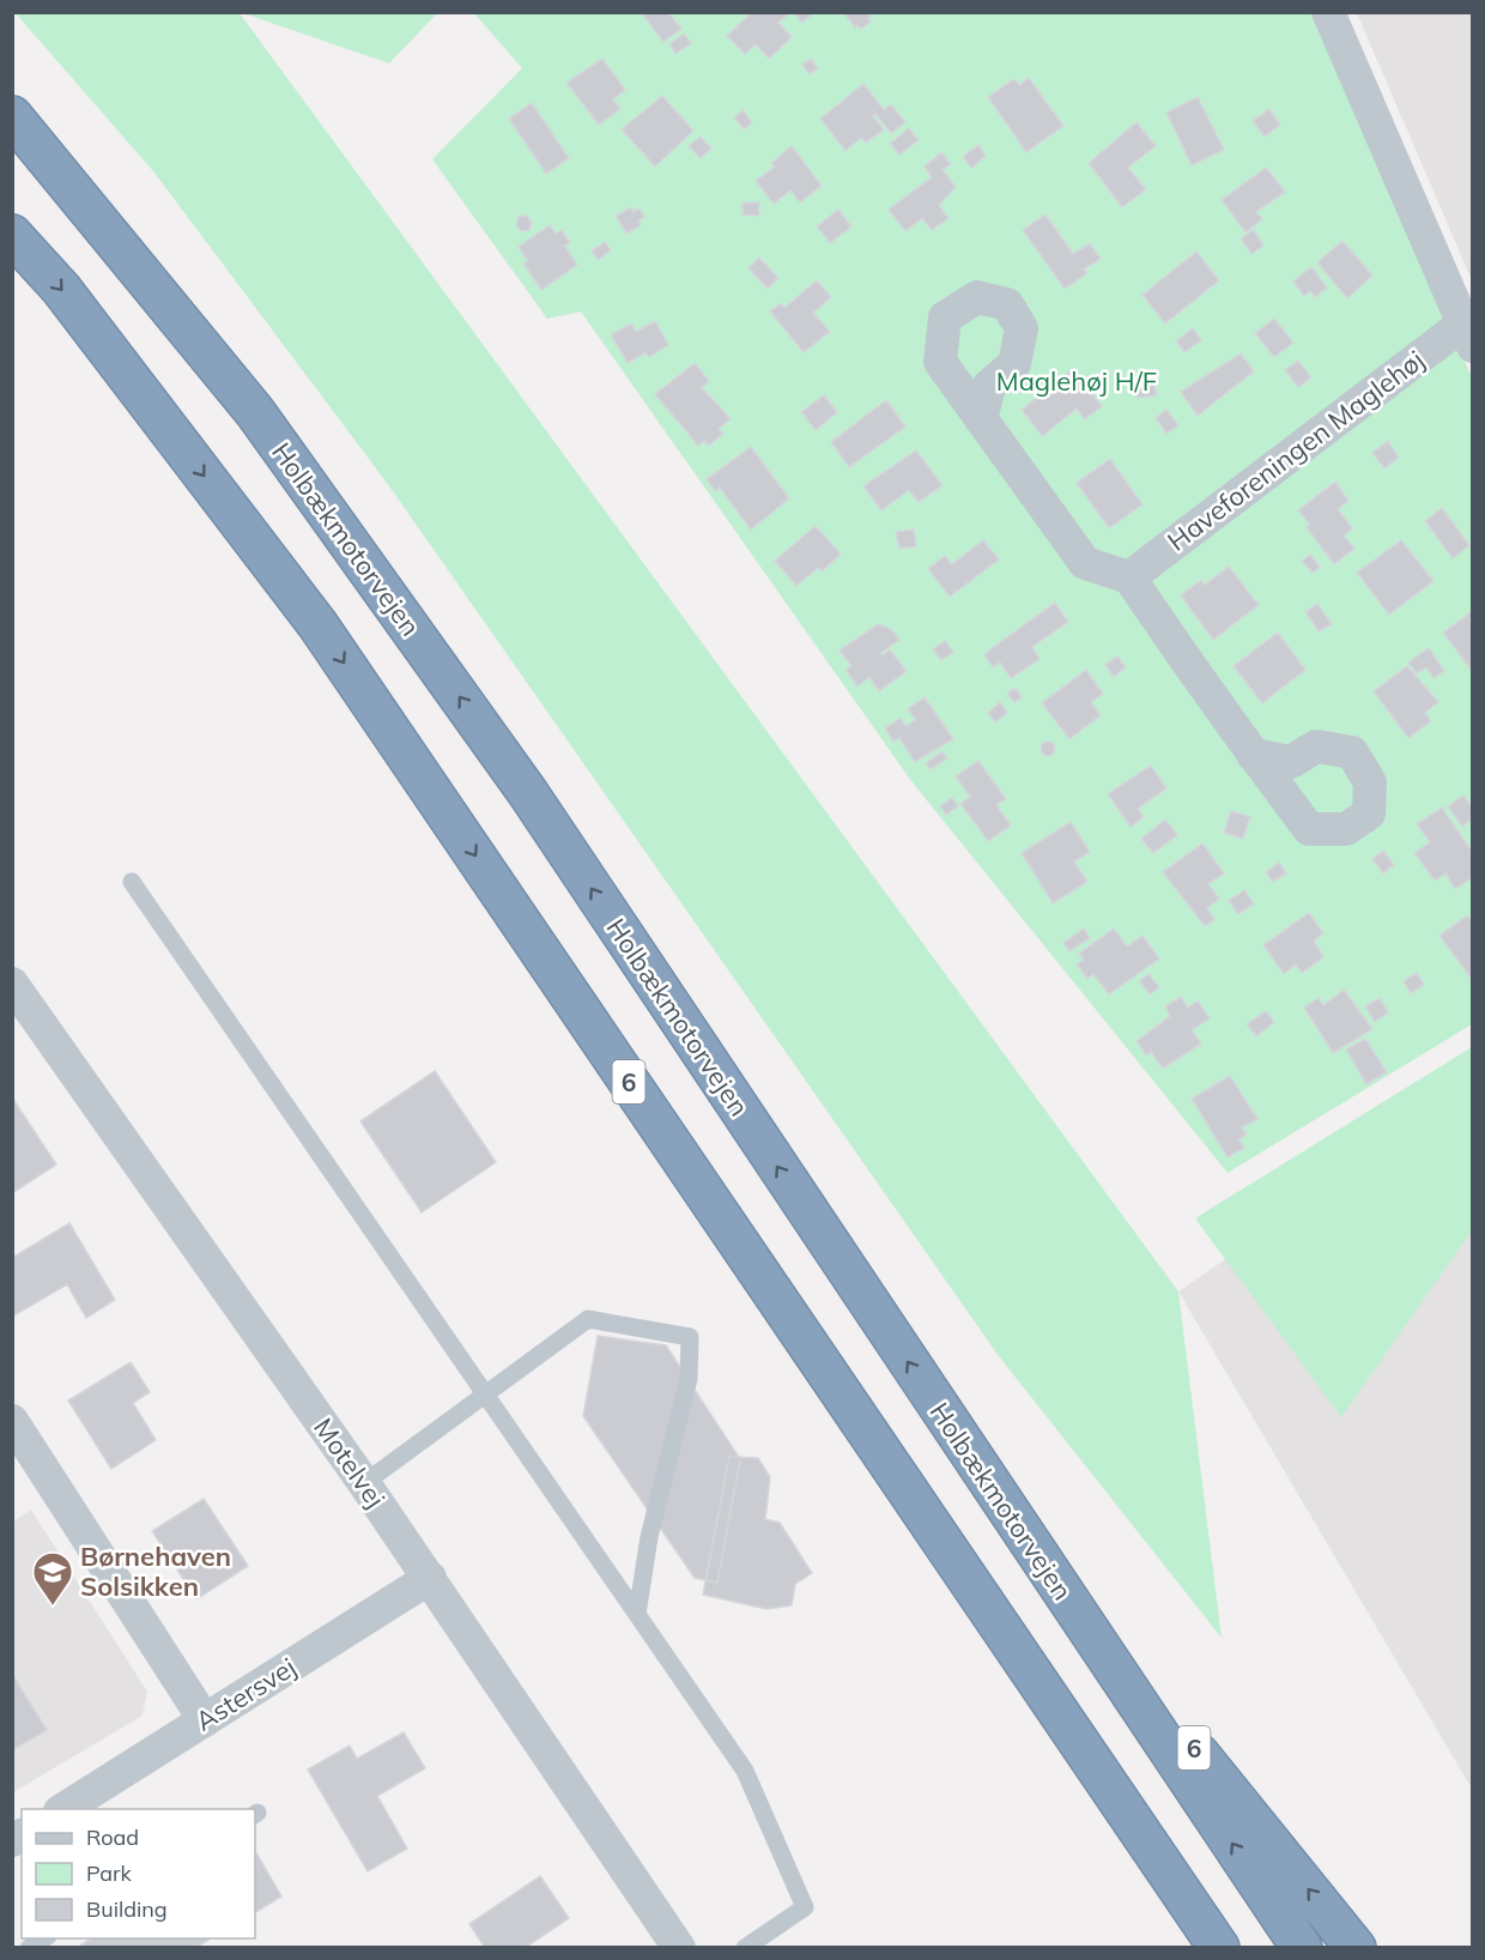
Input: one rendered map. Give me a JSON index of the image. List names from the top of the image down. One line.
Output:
{"streets":{"highway":["Holbækmotorvejen","6"],"street":["Haveforeningen Maglehøj","Motelvej","Astersvej"]},"crossings":[["Holbækmotorvejen","6"],["Motelvej","Astersvej"]],"parks":["Maglehøj H/F"],"places":{"school or university":["Børnehaven Solsikken"]},"legend":["Road","Park","Building"]}
